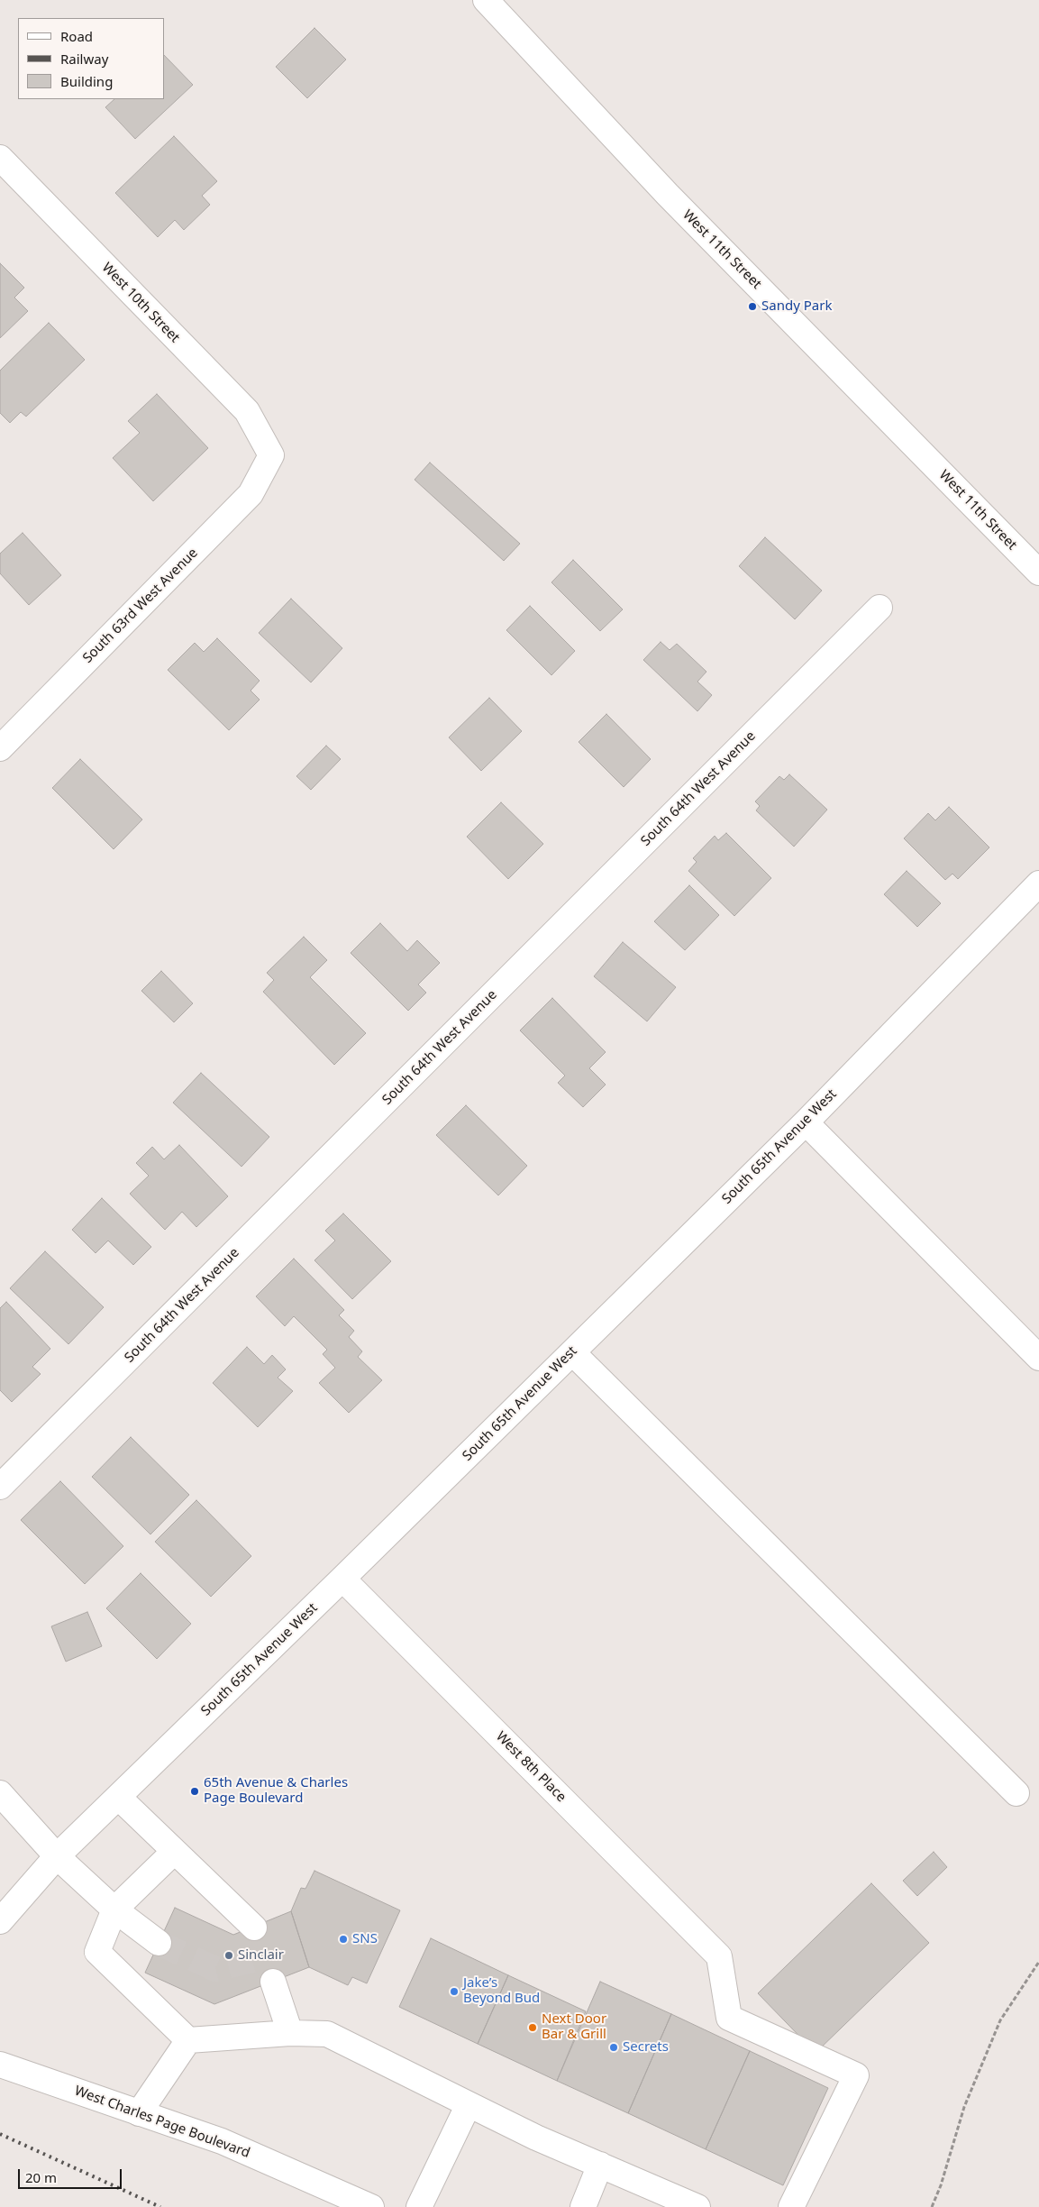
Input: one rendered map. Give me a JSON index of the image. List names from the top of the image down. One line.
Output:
{"streets":{"street":["West 11th Street","West 10th Street","South 63rd West Avenue","South 64th West Avenue","South 65th Avenue West","West 8th Place","West Charles Page Boulevard"]},"crossings":[["West 10th Street","South 63rd West Avenue"],["South 65th Avenue West","West 8th Place"]],"places":["Sandy Park","65th Avenue & Charles Page Boulevard","SNS","Sinclair","Jake’s Beyond Bud","Next Door Bar & Grill","Secrets"],"legend":["Road","Railway","Building"],"scale_bar":"20 m"}
